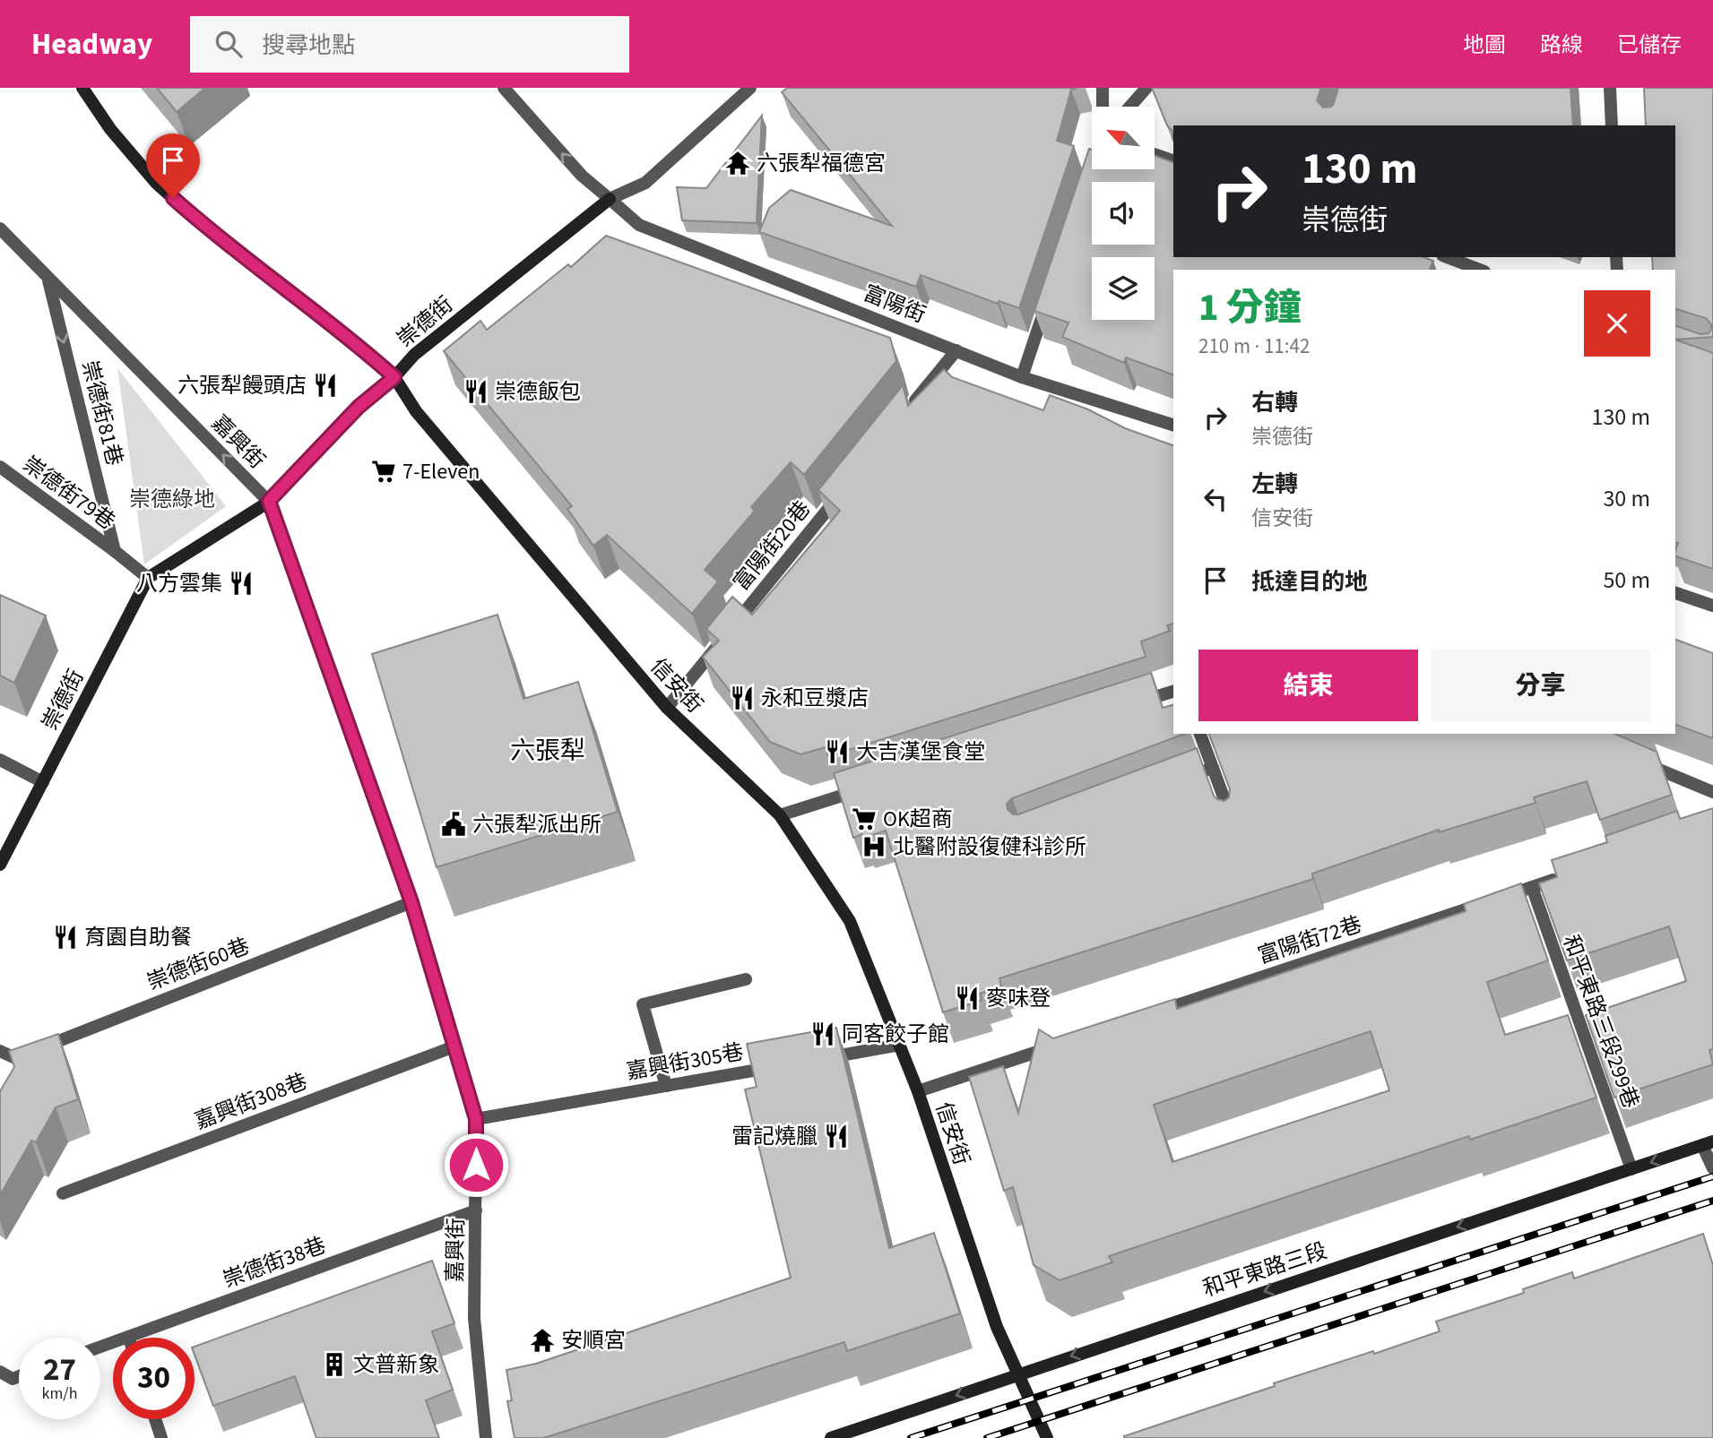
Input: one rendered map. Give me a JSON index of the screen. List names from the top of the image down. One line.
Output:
{"streets":{"street":["富陽街","崇德街","崇德街81巷","嘉興街","崇德街79巷","富陽街20巷","信安街","富陽街72巷","崇德街60巷","和平東路三段299巷","嘉興街305巷","嘉興街308巷","崇德街38巷","和平東路三段"]},"crossings":[["富陽街","崇德街"],["崇德街","嘉興街"],["崇德街","信安街"],["崇德街81巷","嘉興街"],["崇德街81巷","崇德街79巷"],["嘉興街","崇德街60巷"],["嘉興街","嘉興街305巷"],["嘉興街","嘉興街308巷"],["嘉興街","崇德街38巷"],["富陽街20巷","信安街"],["信安街","和平東路三段"],["富陽街72巷","和平東路三段299巷"],["和平東路三段299巷","和平東路三段"]],"one_way":["崇德街81巷","和平東路三段"],"districts":["六張犁"],"parks":["崇德綠地"],"places":{"temple":["六張犁福德宮","安順宮"],"restaurant":["六張犁饅頭店","崇德飯包","八方雲集","永和豆漿店","大吉漢堡食堂","育園自助餐","麥味登","同客餃子館","雷記燒臘"],"supermarket":["7-Eleven","OK超商"],"public building":["六張犁派出所"],"hospital":["北醫附設復健科診所"],"building":["文普新象"]},"north":"top left","page":{"header":"Headway","search":"搜尋地點","nav":["地圖","路線","已儲存"],"turn":["130 m","崇德街"],"heading":["1 分鐘","210 m · 11:42"],"list":[{"name":"右轉","note":"崇德街","value":"130 m"},{"name":"左轉","note":"信安街","value":"30 m"},{"name":"抵達目的地","value":"50 m"}],"buttons":["結束","分享"],"speed":"27 km/h","limit":"30"}}
